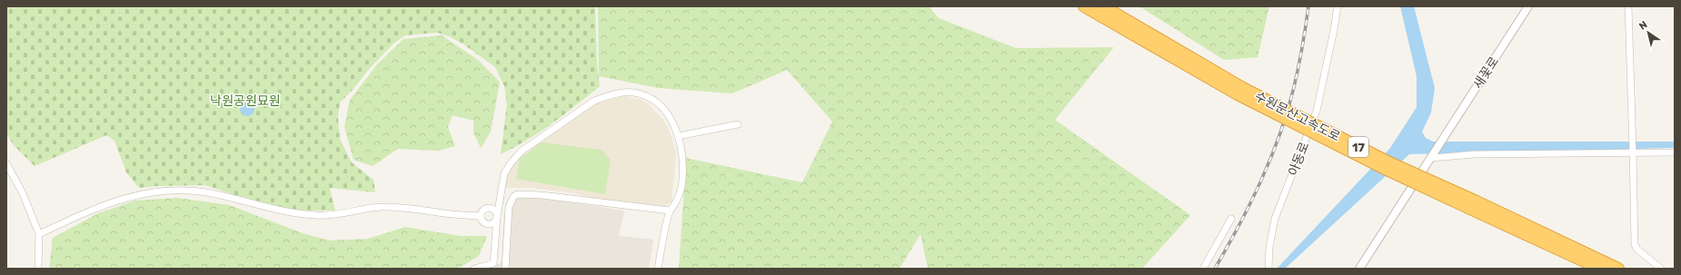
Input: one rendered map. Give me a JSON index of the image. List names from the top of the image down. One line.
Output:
{"streets":{"highway":["수원문산고속도로","17"],"street":["새꽃로","아동로"]},"parks":["낙원공원묘원"],"north":"top left"}
